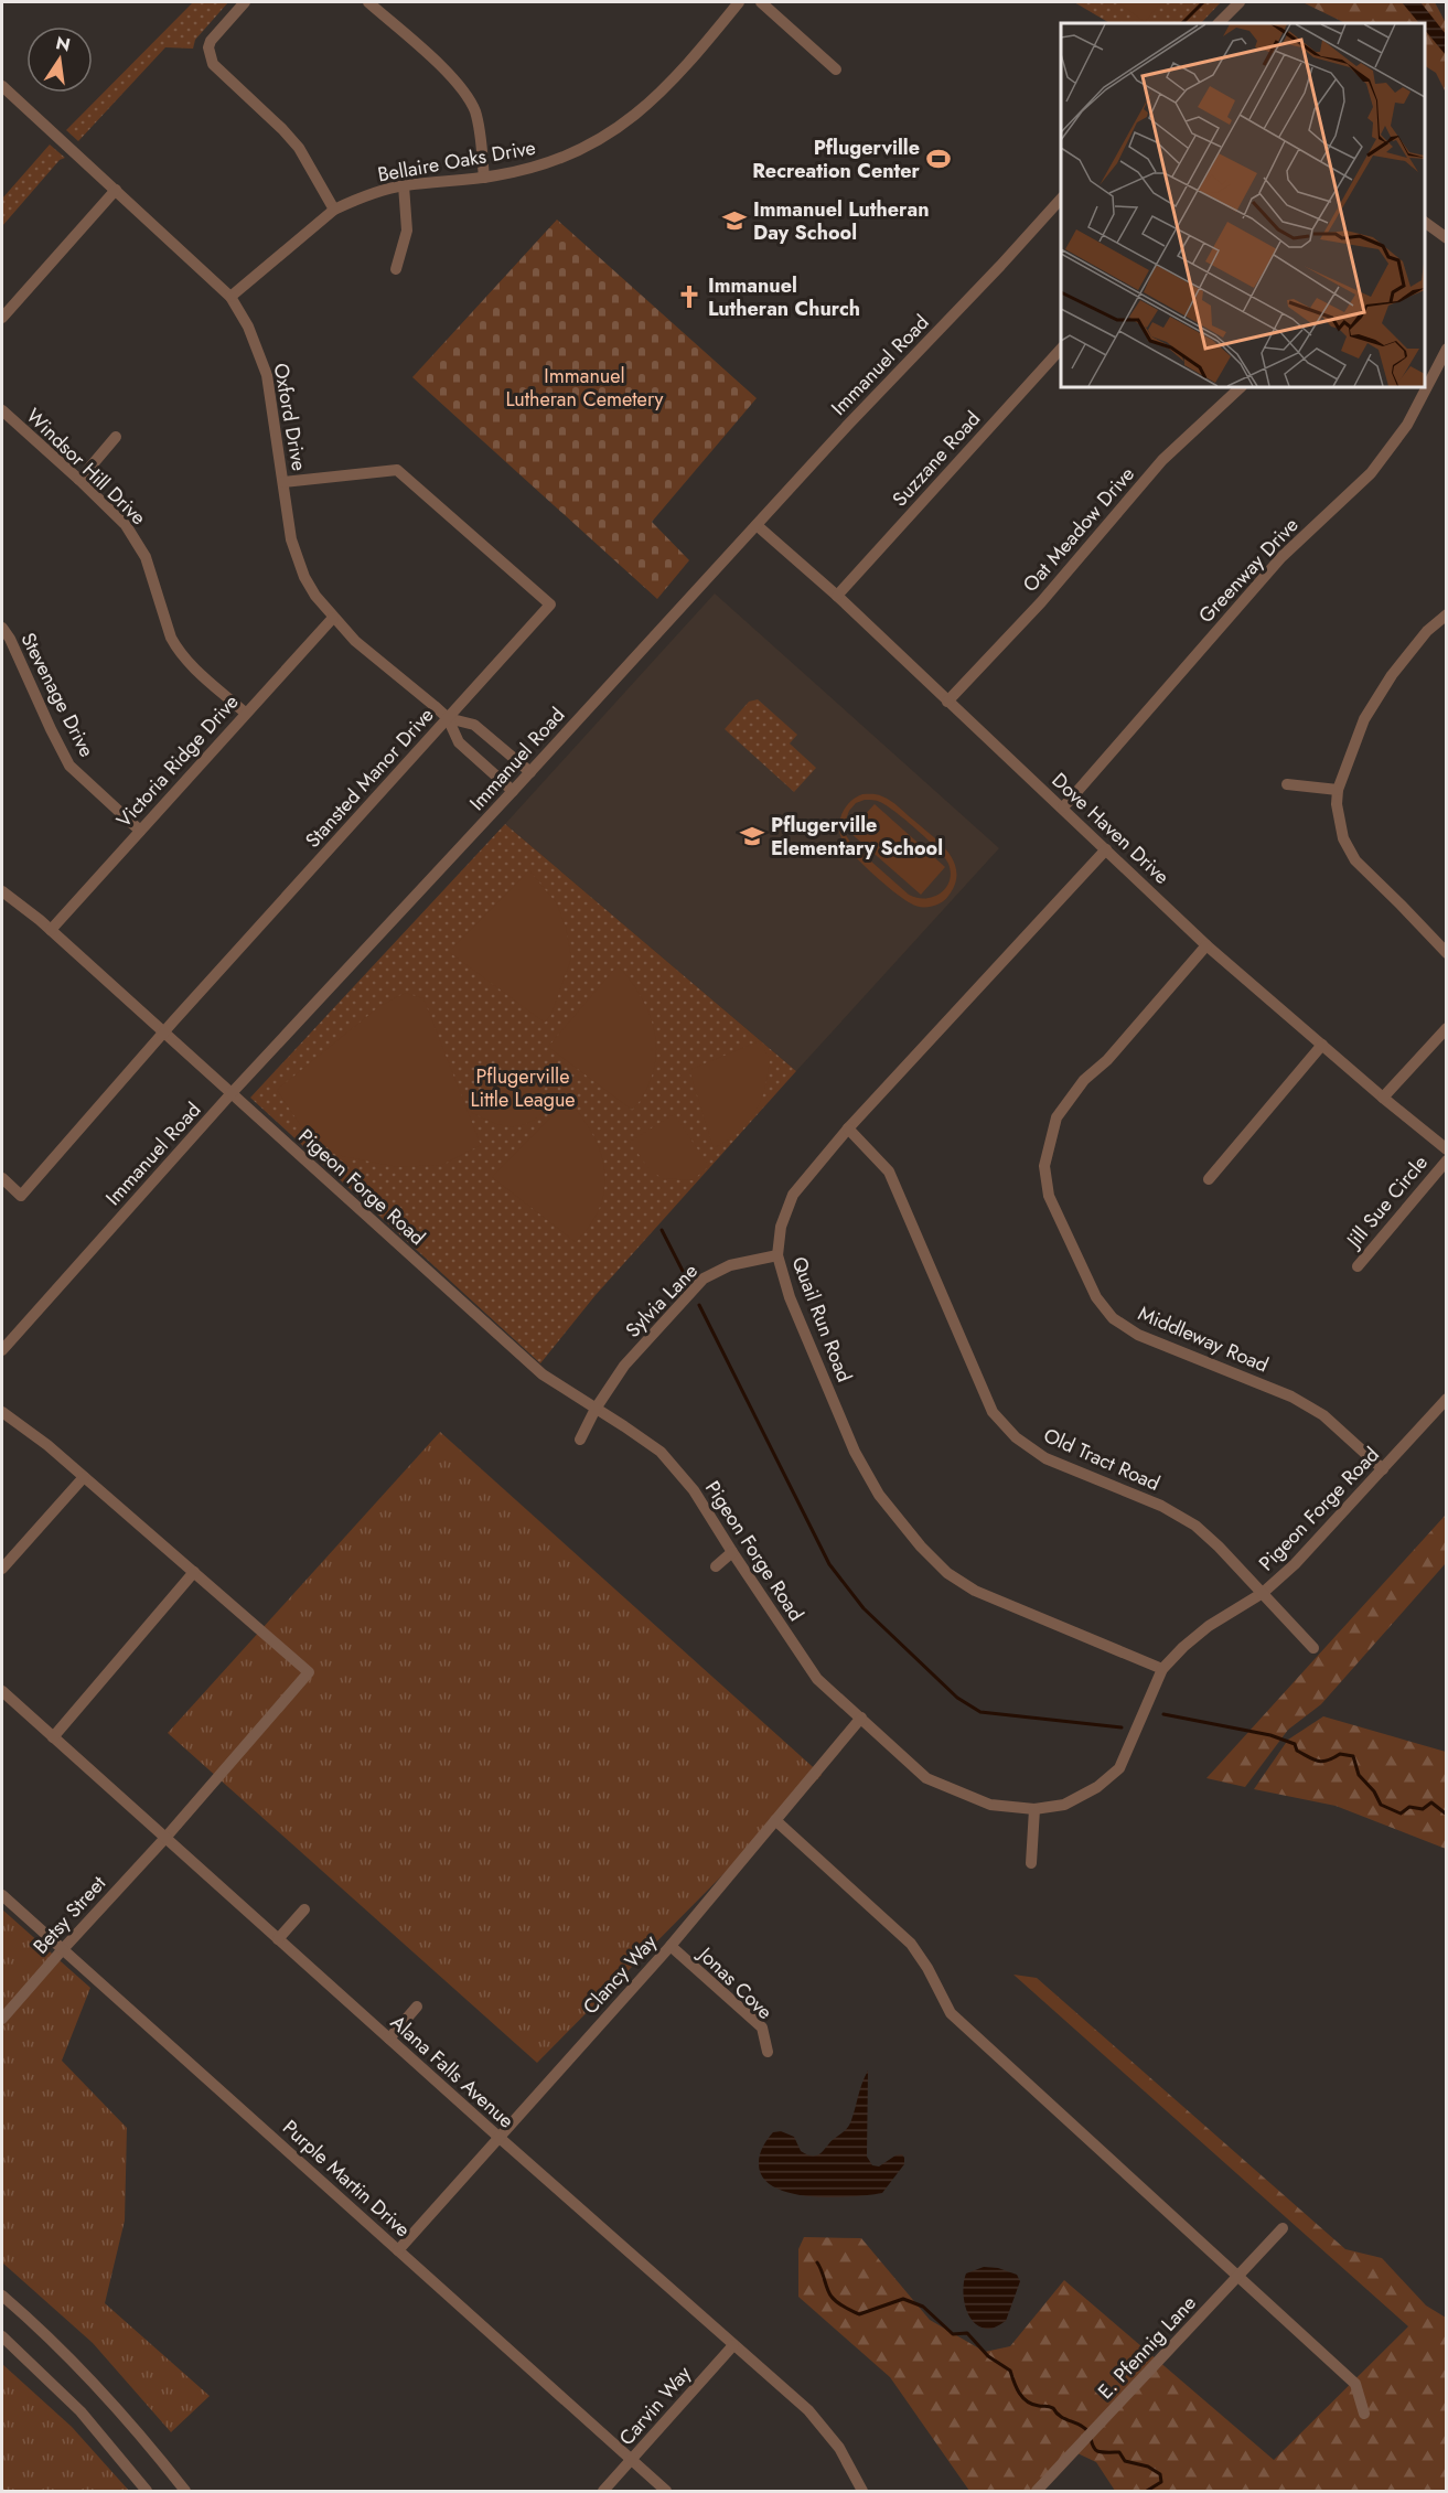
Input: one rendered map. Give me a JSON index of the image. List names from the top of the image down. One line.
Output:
{"streets":{"street":["Bellaire Oaks Drive","Immanuel Road","Oxford Drive","Suzzane Road","Windsor Hill Drive","Oat Meadow Drive","Greenway Drive","Stevenage Drive","Victoria Ridge Drive","Stansted Manor Drive","Dove Haven Drive","Pigeon Forge Road","Jill Sue Circle","Sylvia Lane","Quail Run Road","Middleway Road","Old Tract Road","Betsy Street","Clancy Way","Jonas Cove","Alana Falls Avenue","Purple Martin Drive","E. Pfennig Lane","Carvin Way"]},"crossings":[["Bellaire Oaks Drive","Oxford Drive"],["Immanuel Road","Dove Haven Drive"],["Immanuel Road","Pigeon Forge Road"],["Oxford Drive","Victoria Ridge Drive"],["Oxford Drive","Stansted Manor Drive"],["Suzzane Road","Dove Haven Drive"],["Windsor Hill Drive","Victoria Ridge Drive"],["Oat Meadow Drive","Dove Haven Drive"],["Greenway Drive","Dove Haven Drive"],["Stevenage Drive","Victoria Ridge Drive"],["Victoria Ridge Drive","Pigeon Forge Road"],["Stansted Manor Drive","Pigeon Forge Road"],["Dove Haven Drive","Quail Run Road"],["Dove Haven Drive","Middleway Road"],["Pigeon Forge Road","Sylvia Lane"],["Pigeon Forge Road","Quail Run Road"],["Pigeon Forge Road","Middleway Road"],["Pigeon Forge Road","Old Tract Road"],["Pigeon Forge Road","Clancy Way"],["Sylvia Lane","Quail Run Road"],["Quail Run Road","Old Tract Road"],["Betsy Street","Alana Falls Avenue"],["Betsy Street","Purple Martin Drive"],["Clancy Way","Jonas Cove"],["Clancy Way","Alana Falls Avenue"],["Clancy Way","Purple Martin Drive"],["Alana Falls Avenue","Carvin Way"],["Purple Martin Drive","Carvin Way"]],"parks":["Immanuel Lutheran Cemetery","Pflugerville Little League"],"places":{"sports":["Pflugerville Recreation Center"],"school or university":["Immanuel Lutheran Day School","Pflugerville Elementary School"],"church":["Immanuel Lutheran Church"]},"north":"top"}
